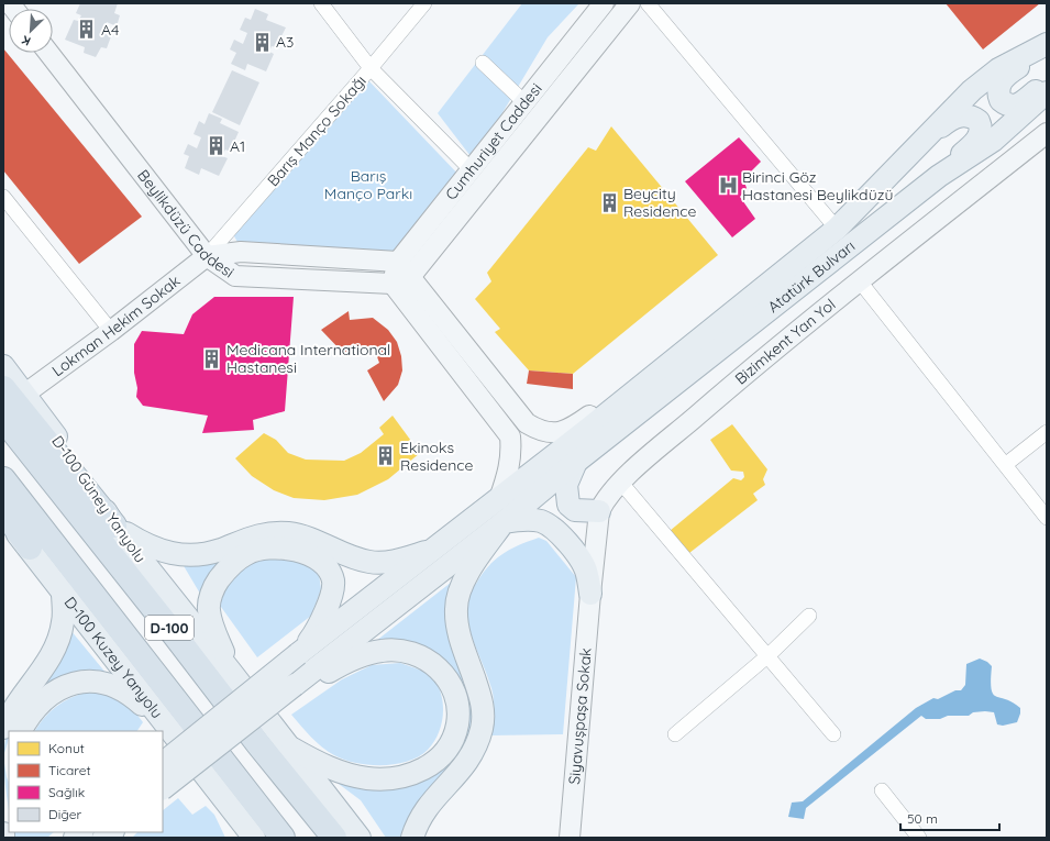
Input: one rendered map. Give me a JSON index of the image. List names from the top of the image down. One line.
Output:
{"streets":{"highway":["D-100"],"main road":["Cumhuriyet Caddesi","Beylikdüzü Caddesi","Atatürk Bulvarı","Lokman Hekim Sokak","Bizimkent Yan Yol","D-100 Güney Yanyolu","D-100 Kuzey Yanyolu","Siyavuşpaşa Sokak"],"street":["Barış Manço Sokağı"]},"crossings":[["Barış Manço Sokağı","Beylikdüzü Caddesi"],["Barış Manço Sokağı","Lokman Hekim Sokak"],["Cumhuriyet Caddesi","Beylikdüzü Caddesi"],["Beylikdüzü Caddesi","Lokman Hekim Sokak"],["Bizimkent Yan Yol","Siyavuşpaşa Sokak"]],"parks":["Barış Manço Parkı"],"places":{"building":["A4","A3","A1","Beycity Residence","Medicana International Hastanesi","Ekinoks Residence"],"hospital":["Birinci Göz Hastanesi Beylikdüzü"]},"legend":["Konut","Ticaret","Sağlık","Diğer"],"scale_bar":"50 m","north":"bottom left"}
